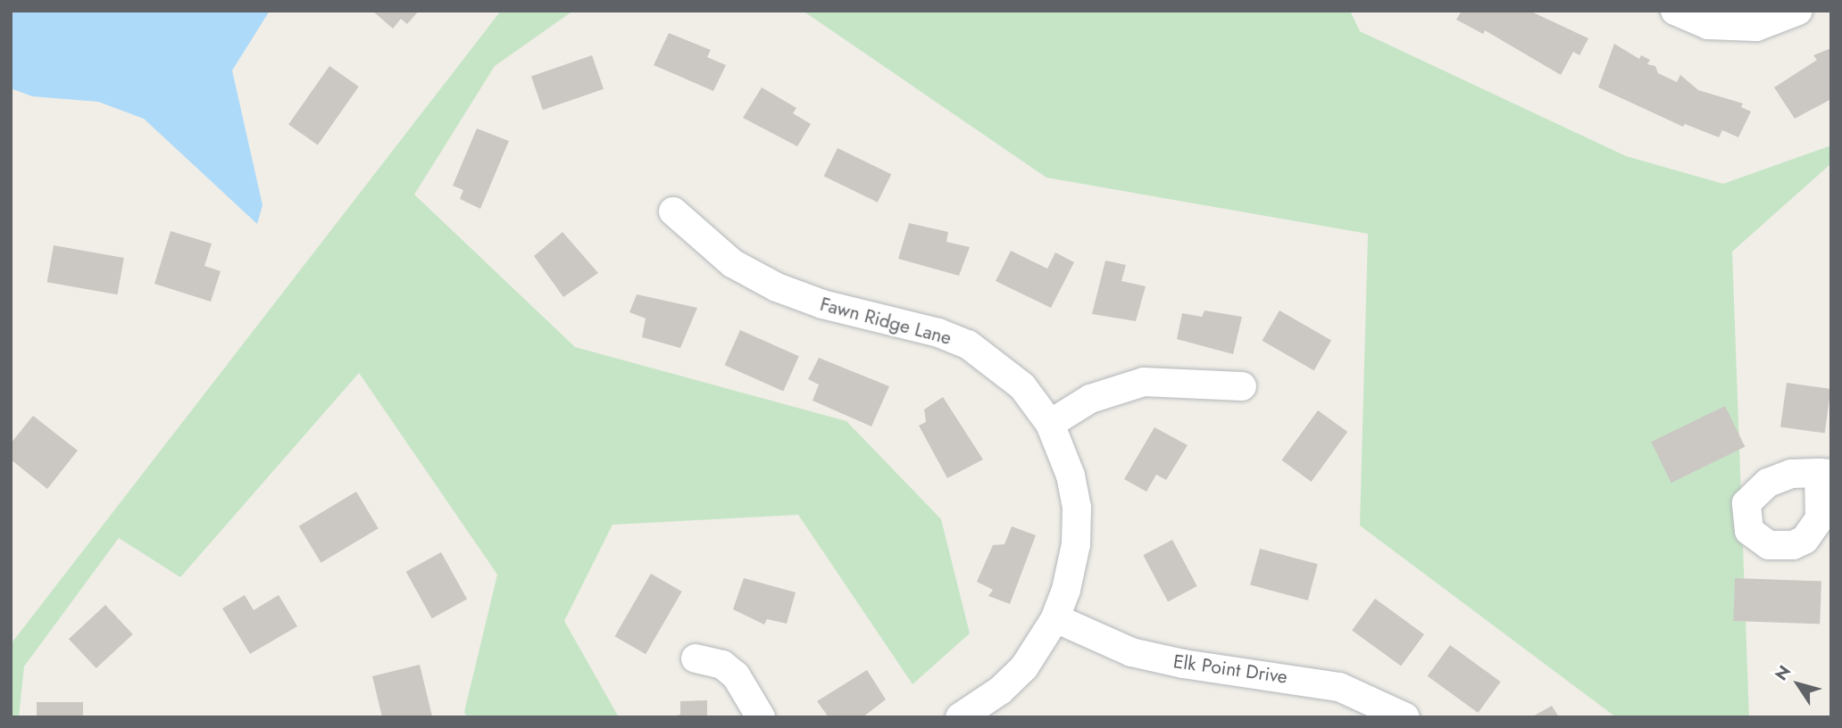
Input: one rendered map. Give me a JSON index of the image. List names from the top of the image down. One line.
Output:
{"streets":{"street":["Fawn Ridge Lane","Elk Point Drive"]},"crossings":[["Fawn Ridge Lane","Elk Point Drive"]],"north":"top left"}
